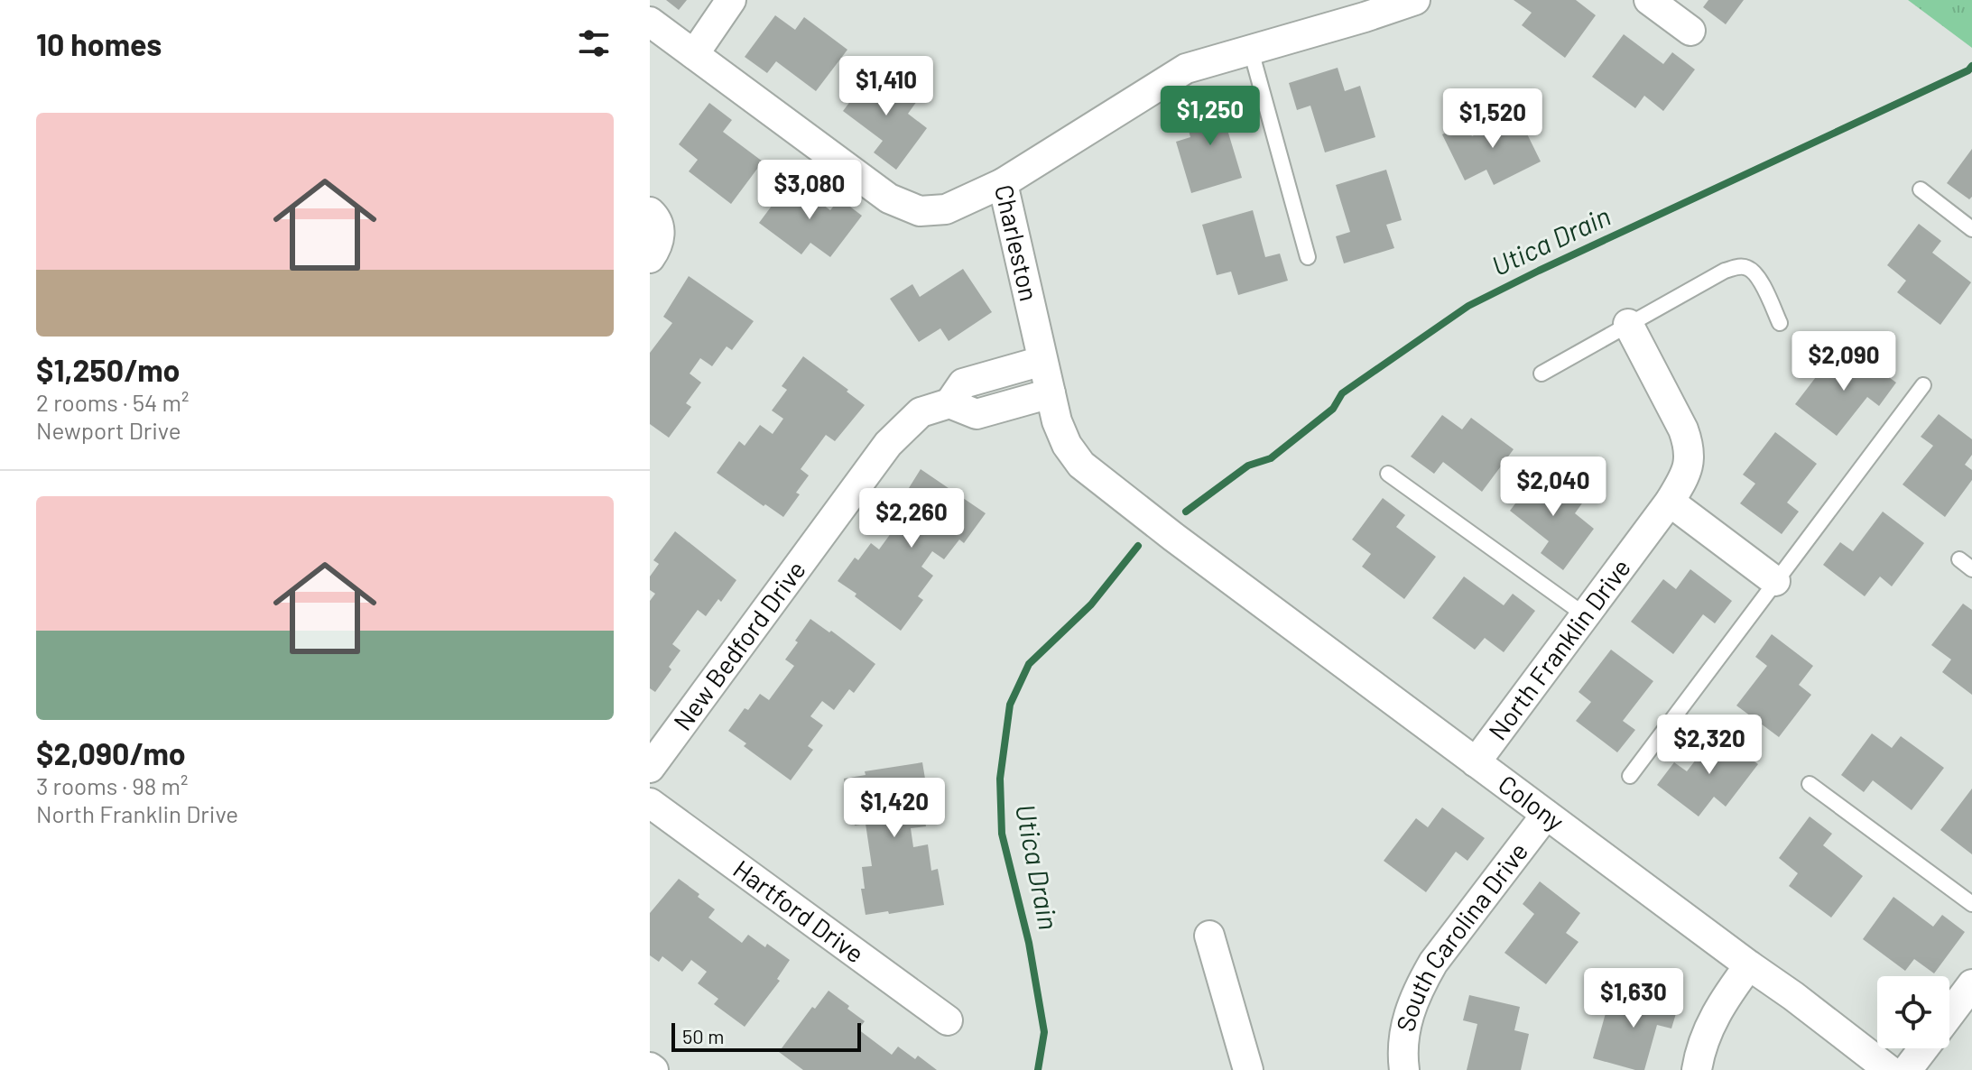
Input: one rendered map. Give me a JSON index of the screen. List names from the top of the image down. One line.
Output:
{"streets":{"street":["Charleston","New Bedford Drive","North Franklin Drive","Colony","Hartford Drive","South Carolina Drive"]},"crossings":[["Charleston","New Bedford Drive"],["Charleston","Colony"],["North Franklin Drive","Colony"],["Colony","South Carolina Drive"]],"water":["Utica Drain"],"scale_bar":"50 m","page":{"heading":"10 homes","price":["$1,410","$1,250","$1,520","$3,080","$2,090","$2,040","$2,260","$2,320","$1,420","$1,630"],"list":[{"name":"$1,250/mo","note":"2 rooms · 54 m² · Newport Drive"},{"name":"$2,090/mo","note":"3 rooms · 98 m² · North Franklin Drive"}],"scale":"50 m"}}
